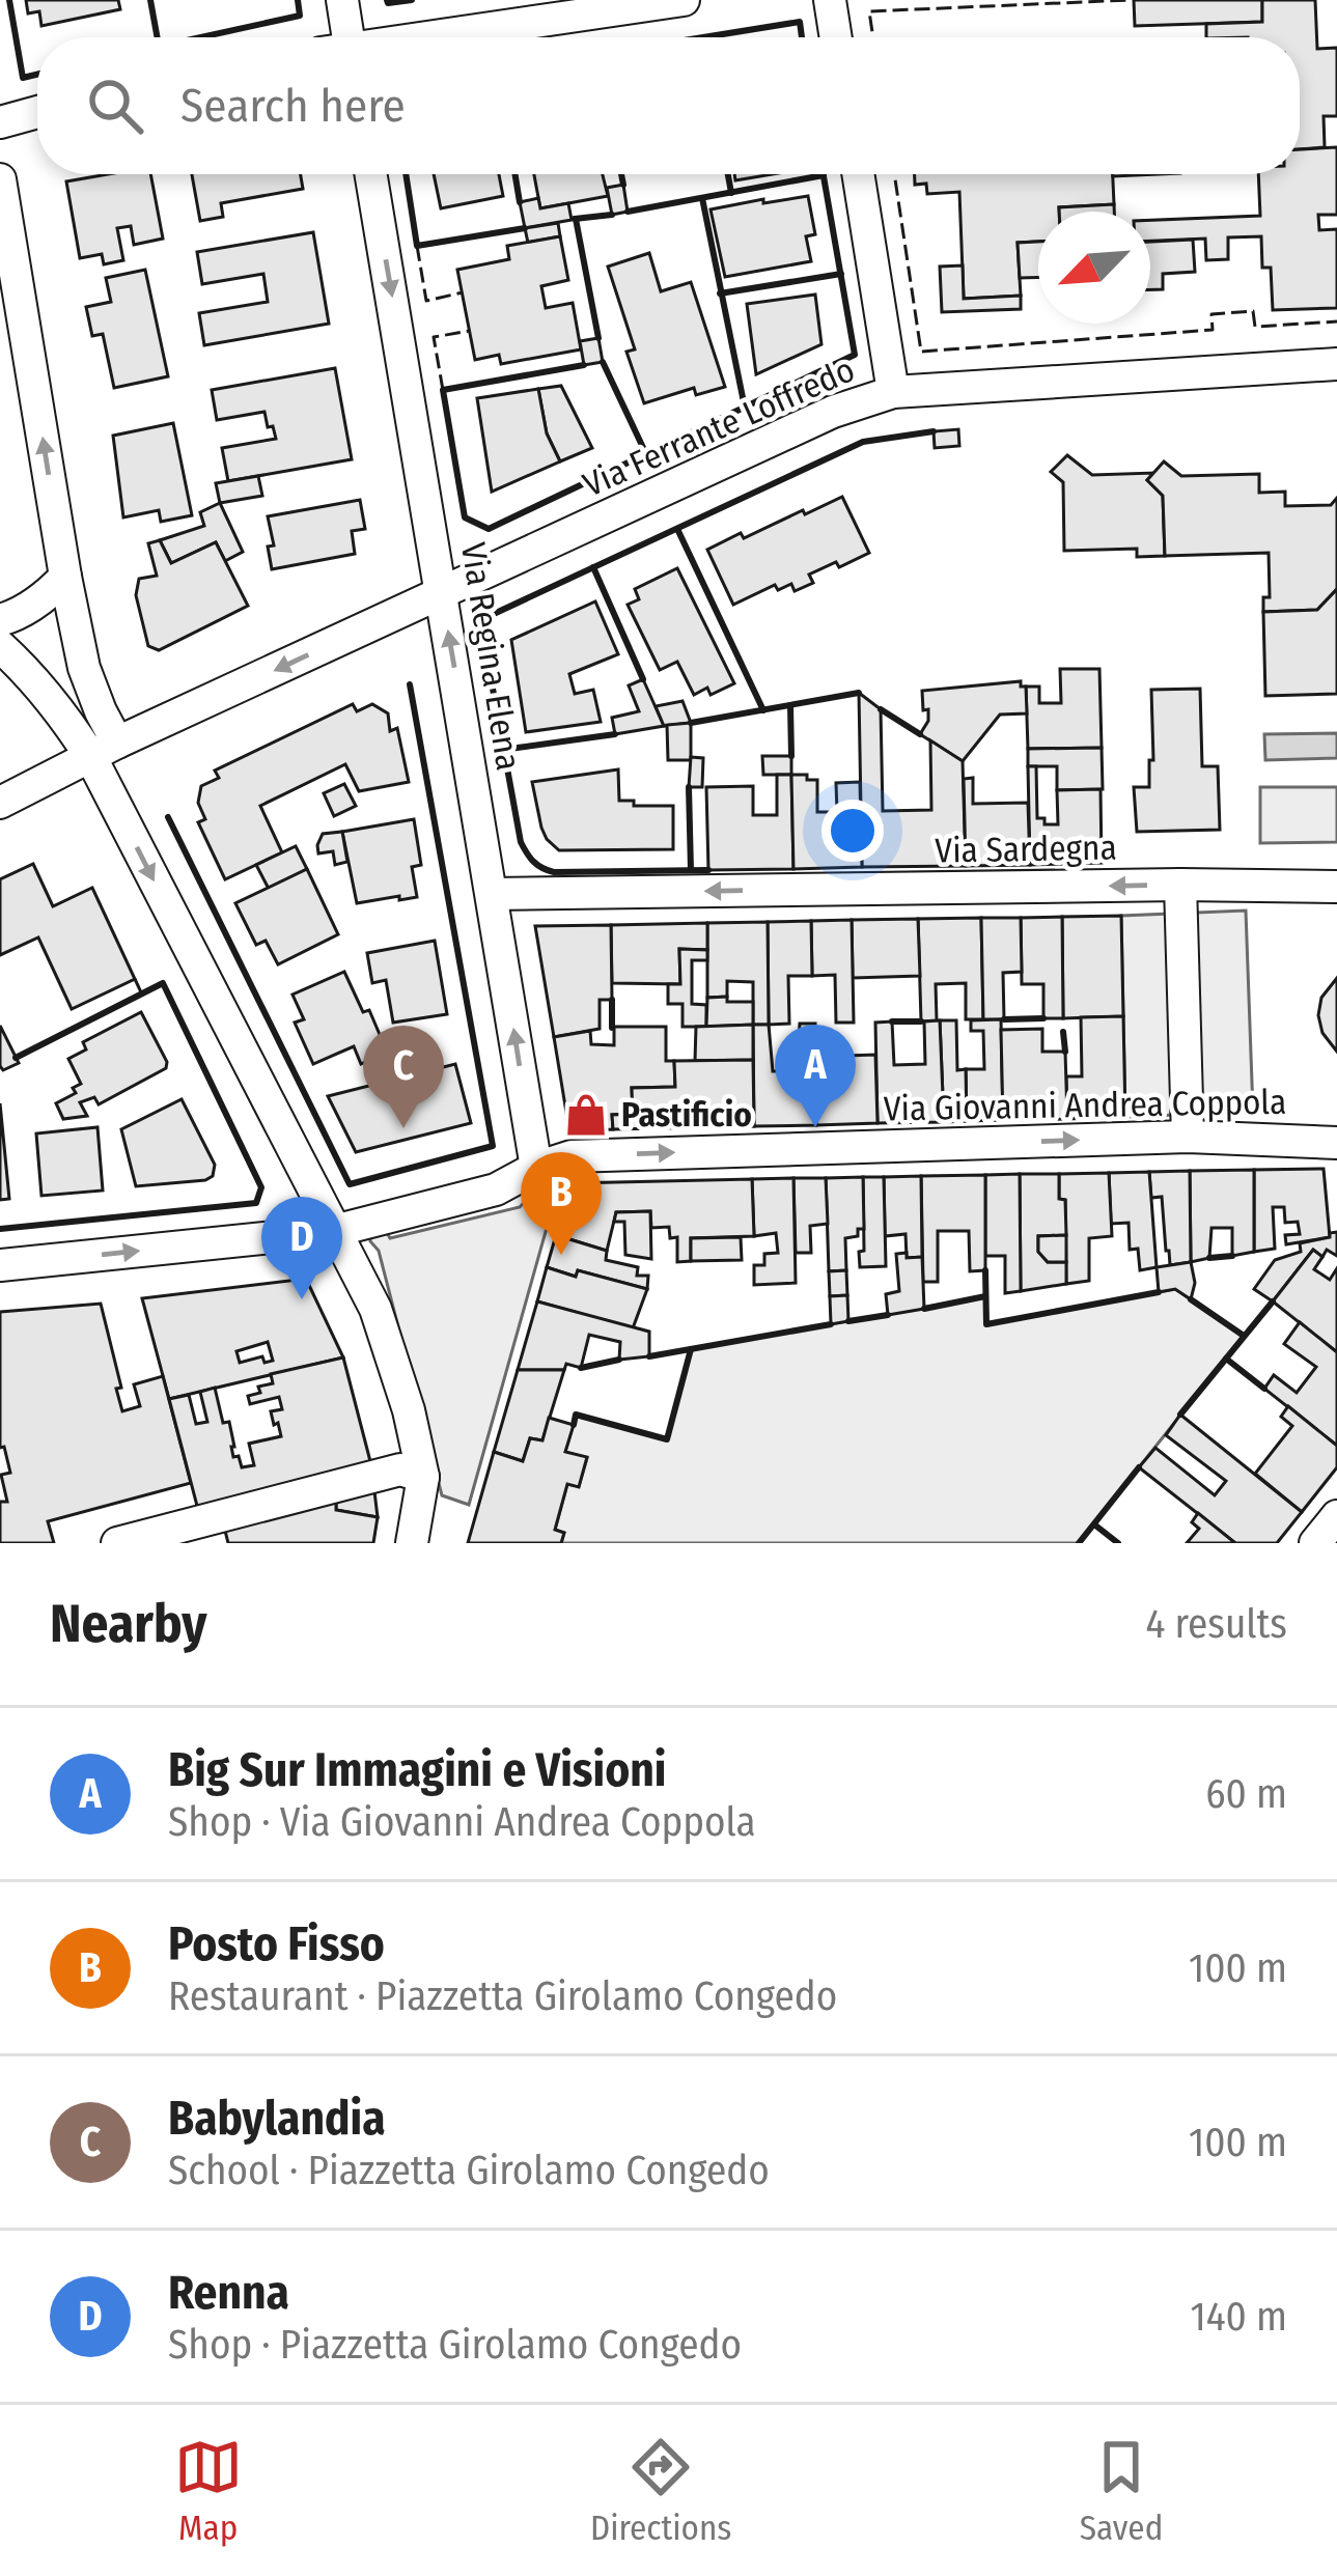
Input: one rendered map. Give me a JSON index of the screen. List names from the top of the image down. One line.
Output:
{"streets":{"street":["Via Ferrante Loffredo","Via Regina Elena","Via Sardegna","Via Giovanni Andrea Coppola"]},"crossings":[["Via Ferrante Loffredo","Via Regina Elena"],["Via Regina Elena","Via Sardegna"],["Via Regina Elena","Via Giovanni Andrea Coppola"]],"one_way":["Via Sardegna","Via Giovanni Andrea Coppola"],"places":{"shop":["Pastificio"]},"north":"bottom left","page":{"search":"Search here","pins":["A","C","B","D"],"heading":["Nearby","4 results"],"list":[{"mark":"A","name":"Big Sur Immagini e Visioni","note":"Shop · Via Giovanni Andrea Coppola","value":"60 m"},{"mark":"B","name":"Posto Fisso","note":"Restaurant · Piazzetta Girolamo Congedo","value":"100 m"},{"mark":"C","name":"Babylandia","note":"School · Piazzetta Girolamo Congedo","value":"100 m"},{"mark":"D","name":"Renna","note":"Shop · Piazzetta Girolamo Congedo","value":"140 m"}],"nav":["Map","Directions","Saved"]}}
